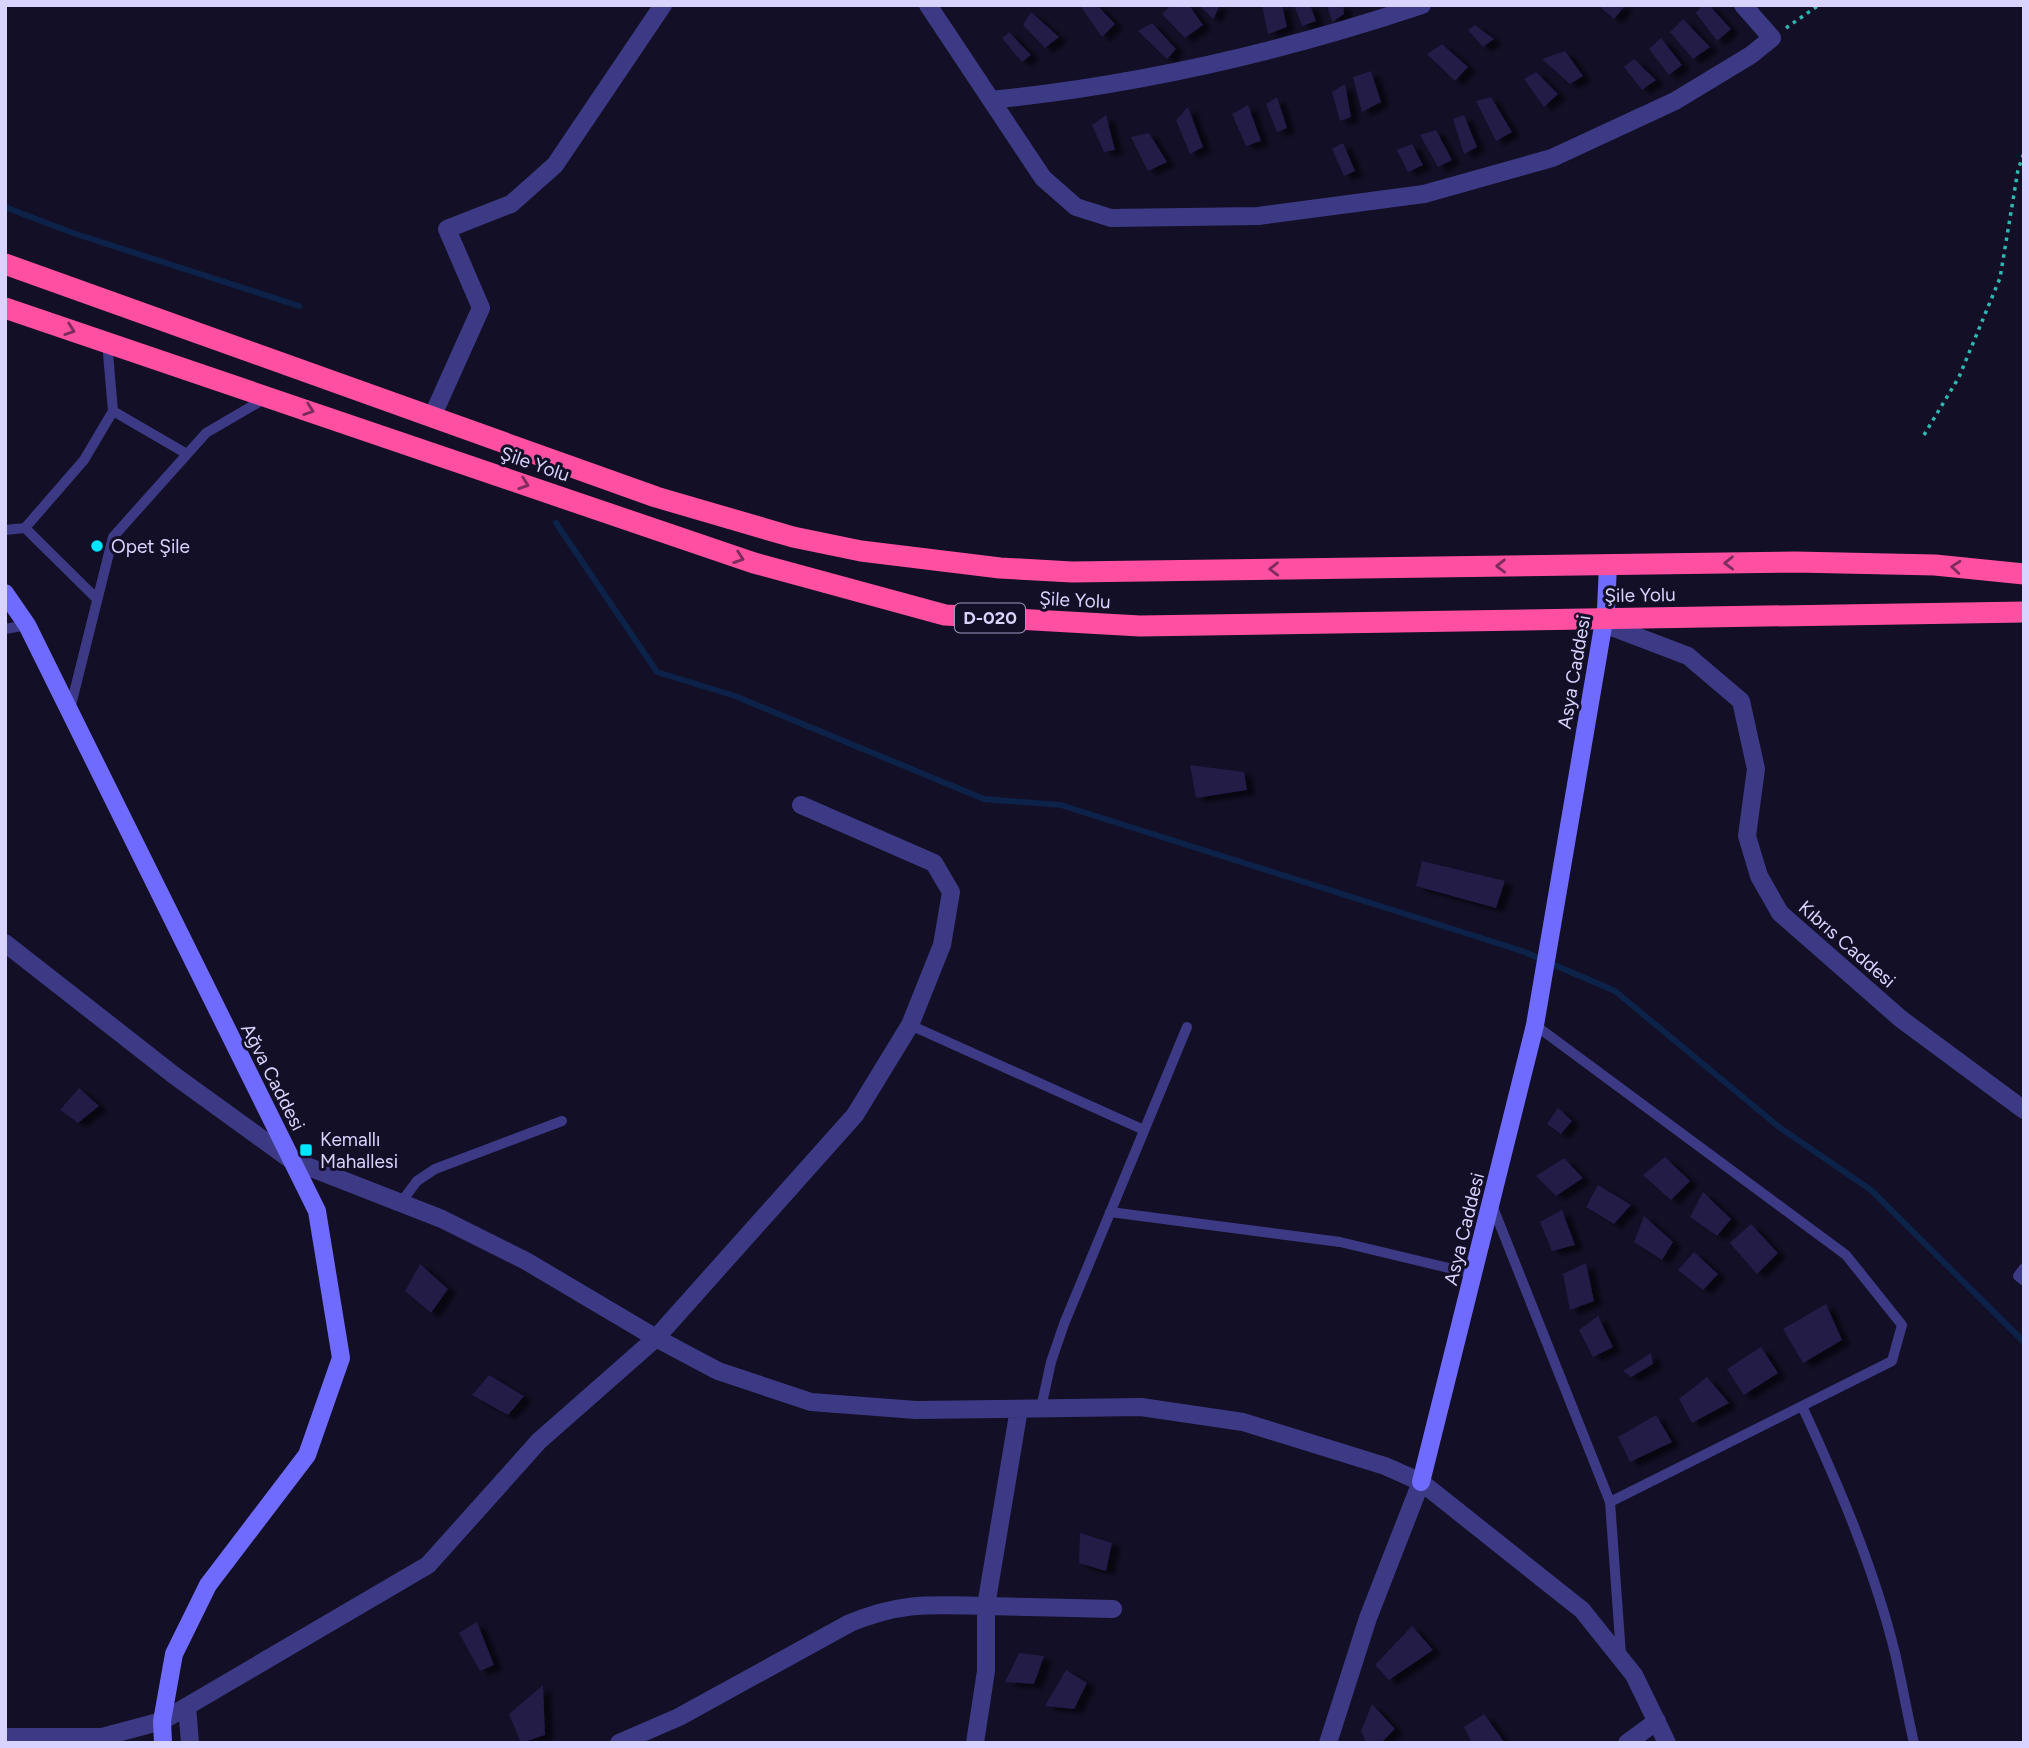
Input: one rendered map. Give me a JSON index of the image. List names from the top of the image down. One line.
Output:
{"streets":{"highway":["Şile Yolu","D-020"],"street":["Asya Caddesi","Kıbrıs Caddesi","Ağva Caddesi"]},"crossings":[["Şile Yolu","Asya Caddesi"],["Şile Yolu","Kıbrıs Caddesi"],["Asya Caddesi","Kıbrıs Caddesi"]],"places":{"other":["Opet Şile"],"transit":["Kemallı Mahallesi"]}}
